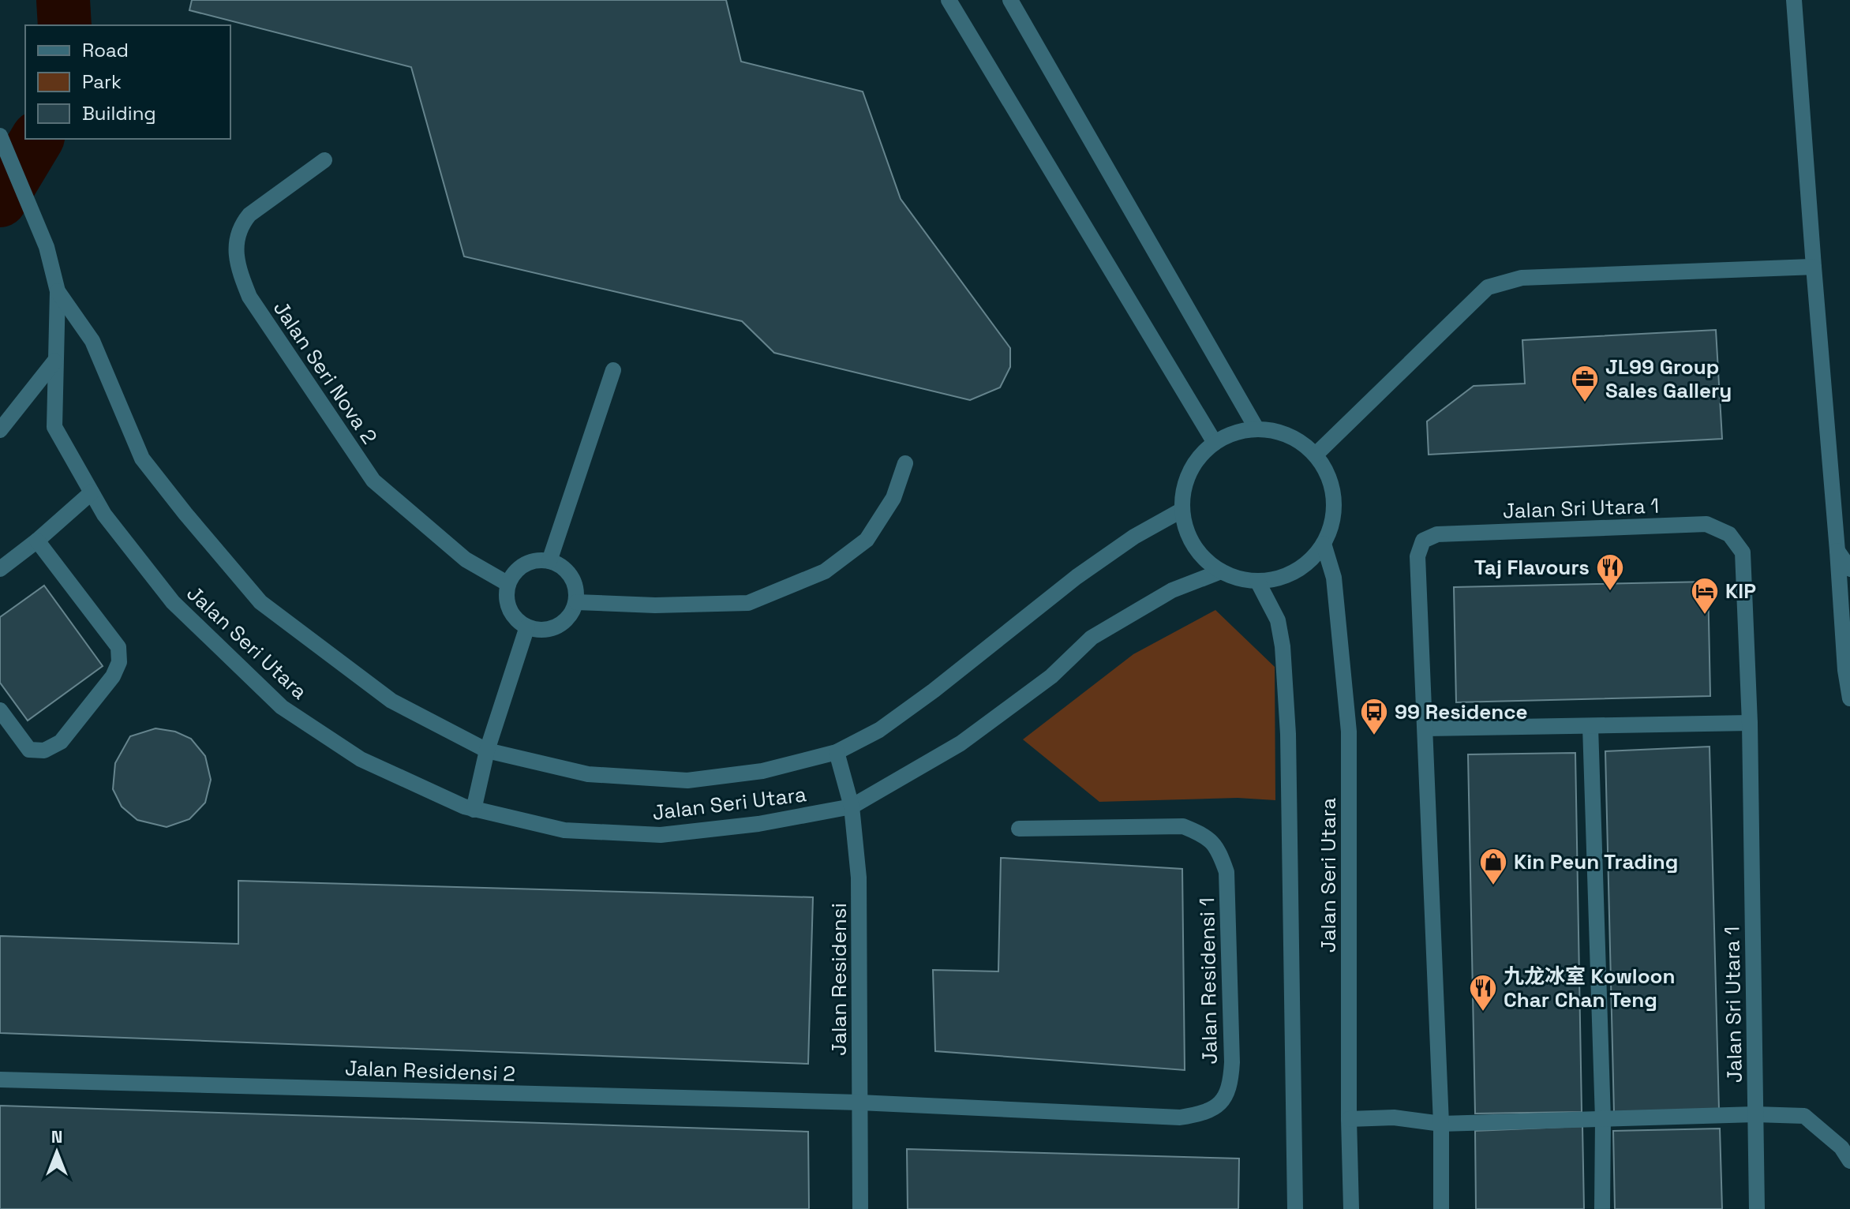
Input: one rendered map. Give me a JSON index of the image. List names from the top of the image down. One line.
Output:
{"streets":{"street":["Jalan Seri Nova 2","Jalan Sri Utara 1","Jalan Seri Utara","Jalan Residensi","Jalan Residensi 1","Jalan Residensi 2"]},"crossings":[["Jalan Seri Utara","Jalan Residensi"],["Jalan Residensi","Jalan Residensi 1"],["Jalan Residensi","Jalan Residensi 2"],["Jalan Residensi 1","Jalan Residensi 2"]],"places":{"office":["JL99 Group Sales Gallery"],"restaurant":["Taj Flavours","九龙冰室 Kowloon Char Chan Teng"],"hotel":["KIP"],"bus stop":["99 Residence"],"shop":["Kin Peun Trading"]},"legend":["Road","Park","Building"],"north":"top"}
